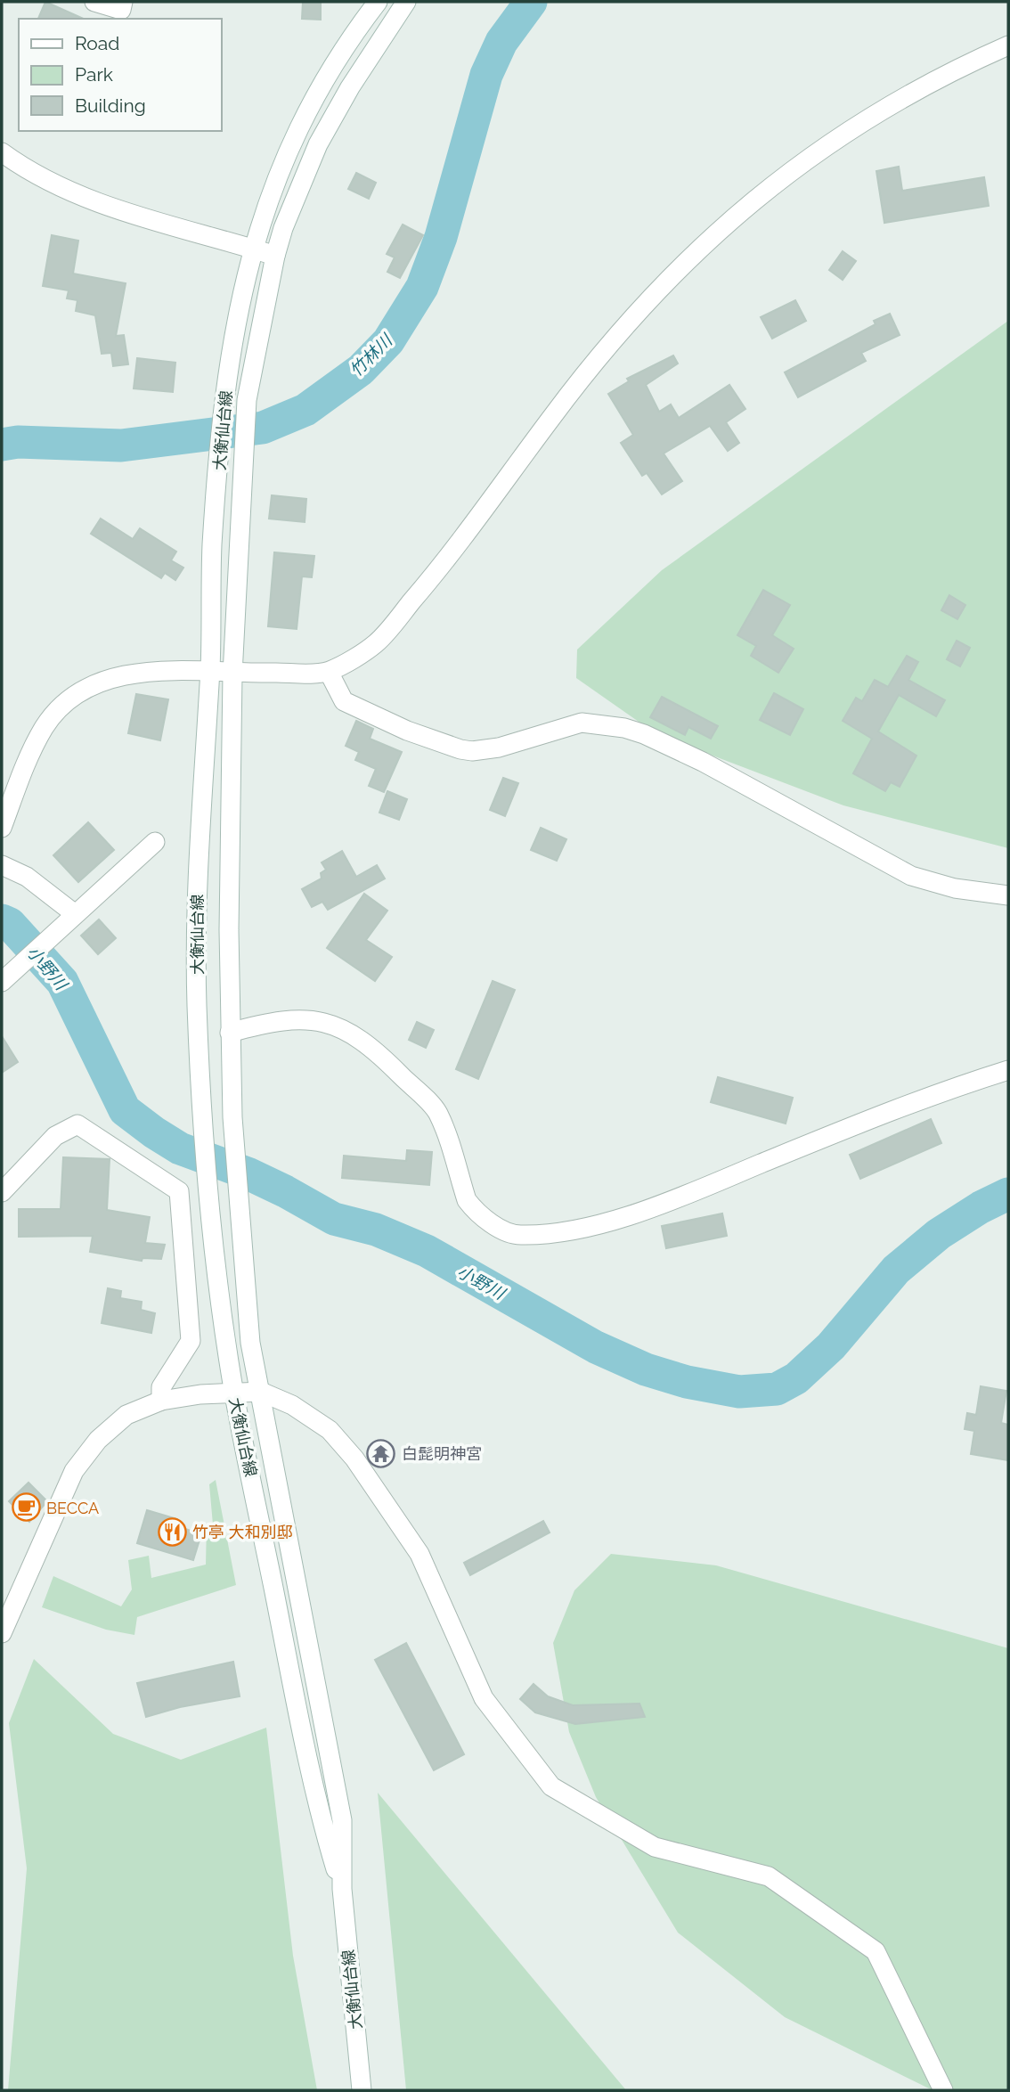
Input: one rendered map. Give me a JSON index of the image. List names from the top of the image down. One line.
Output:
{"streets":{"street":["大衡仙台線"]},"water":["竹林川","小野川"],"places":{"temple":["白髭明神宮"],"cafe":["BECCA"],"restaurant":["竹亭 大和別邸"]},"legend":["Road","Park","Building"]}
